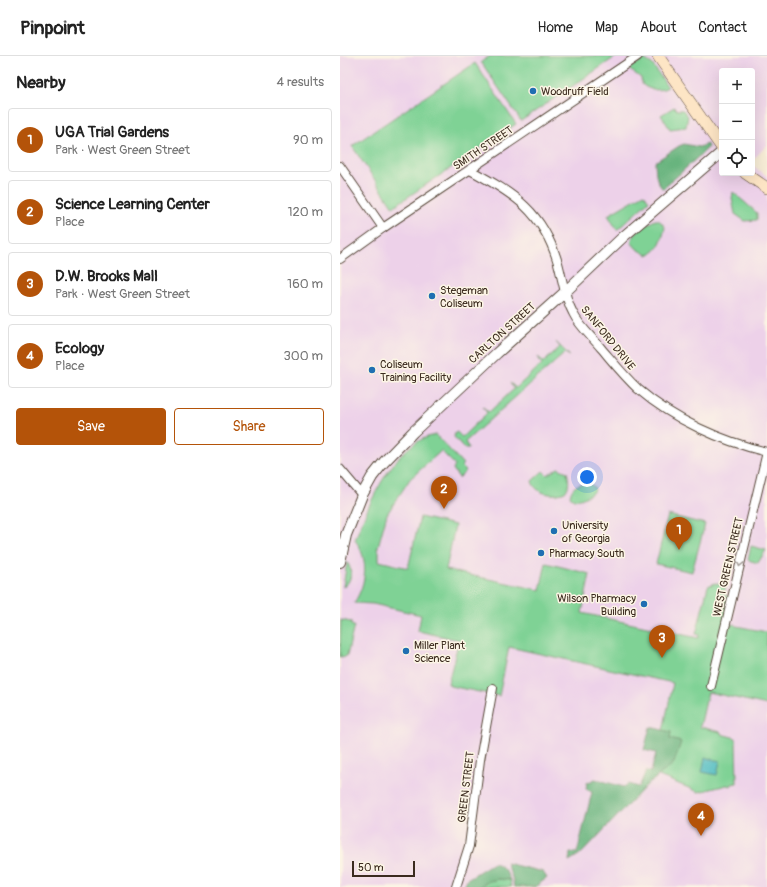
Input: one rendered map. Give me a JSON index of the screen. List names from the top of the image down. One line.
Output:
{"streets":{"street":["SMITH STREET","CARLTON STREET","SANFORD DRIVE","WEST GREEN STREET","GREEN STREET"]},"crossings":[["SMITH STREET","SANFORD DRIVE"],["CARLTON STREET","SANFORD DRIVE"],["SANFORD DRIVE","WEST GREEN STREET"]],"one_way":["WEST GREEN STREET"],"places":["Woodruff Field","Stegeman Coliseum","Coliseum Training Facility","University of Georgia","Pharmacy South","Wilson Pharmacy Building","Miller Plant Science"],"scale_bar":"50 m","page":{"header":"Pinpoint","nav":["Home","Map","About","Contact"],"heading":["Nearby","4 results"],"map_buttons":["+","−"],"list":[{"mark":"1","name":"UGA Trial Gardens","note":"Park · West Green Street","value":"90 m"},{"mark":"2","name":"Science Learning Center","note":"Place","value":"120 m"},{"mark":"3","name":"D.W. Brooks Mall","note":"Park · West Green Street","value":"160 m"},{"mark":"4","name":"Ecology","note":"Place","value":"300 m"}],"buttons":["Save","Share"],"pins":["2","1","3","4"],"scale":"50 m"}}
